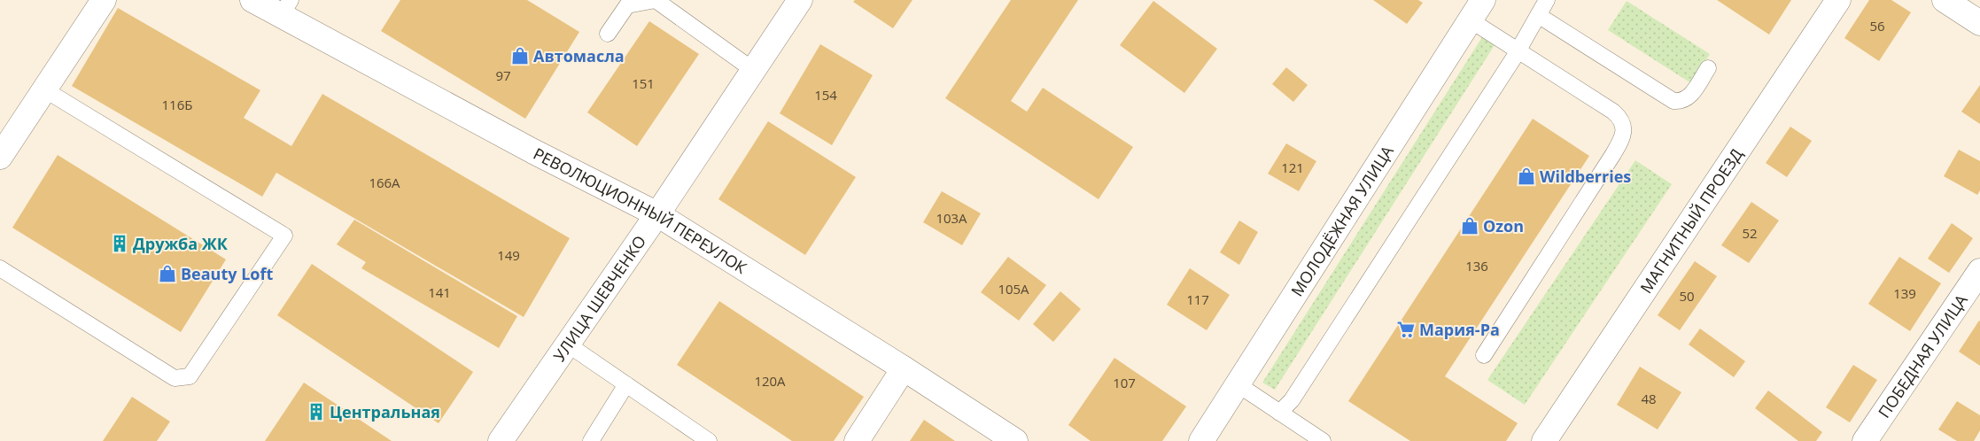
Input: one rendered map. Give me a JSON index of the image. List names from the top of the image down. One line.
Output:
{"streets":{"street":["РЕВОЛЮЦИОННЫЙ ПЕРЕУЛОК","МОЛОДЁЖНАЯ УЛИЦА","МАГНИТНЫЙ ПРОЕЗД","УЛИЦА ШЕВЧЕНКО","ПОБЕДНАЯ УЛИЦА"]},"crossings":[["РЕВОЛЮЦИОННЫЙ ПЕРЕУЛОК","УЛИЦА ШЕВЧЕНКО"]],"places":{"shop":["Автомасла","Wildberries","Ozon","Beauty Loft"],"building":["Дружба ЖК","Центральная"],"supermarket":["Мария-Ра"]},"house_numbers":["56","97","151","154","116Б","121","166А","103А","52","149","136","105А","141","139","50","117","120А","107","48"]}
